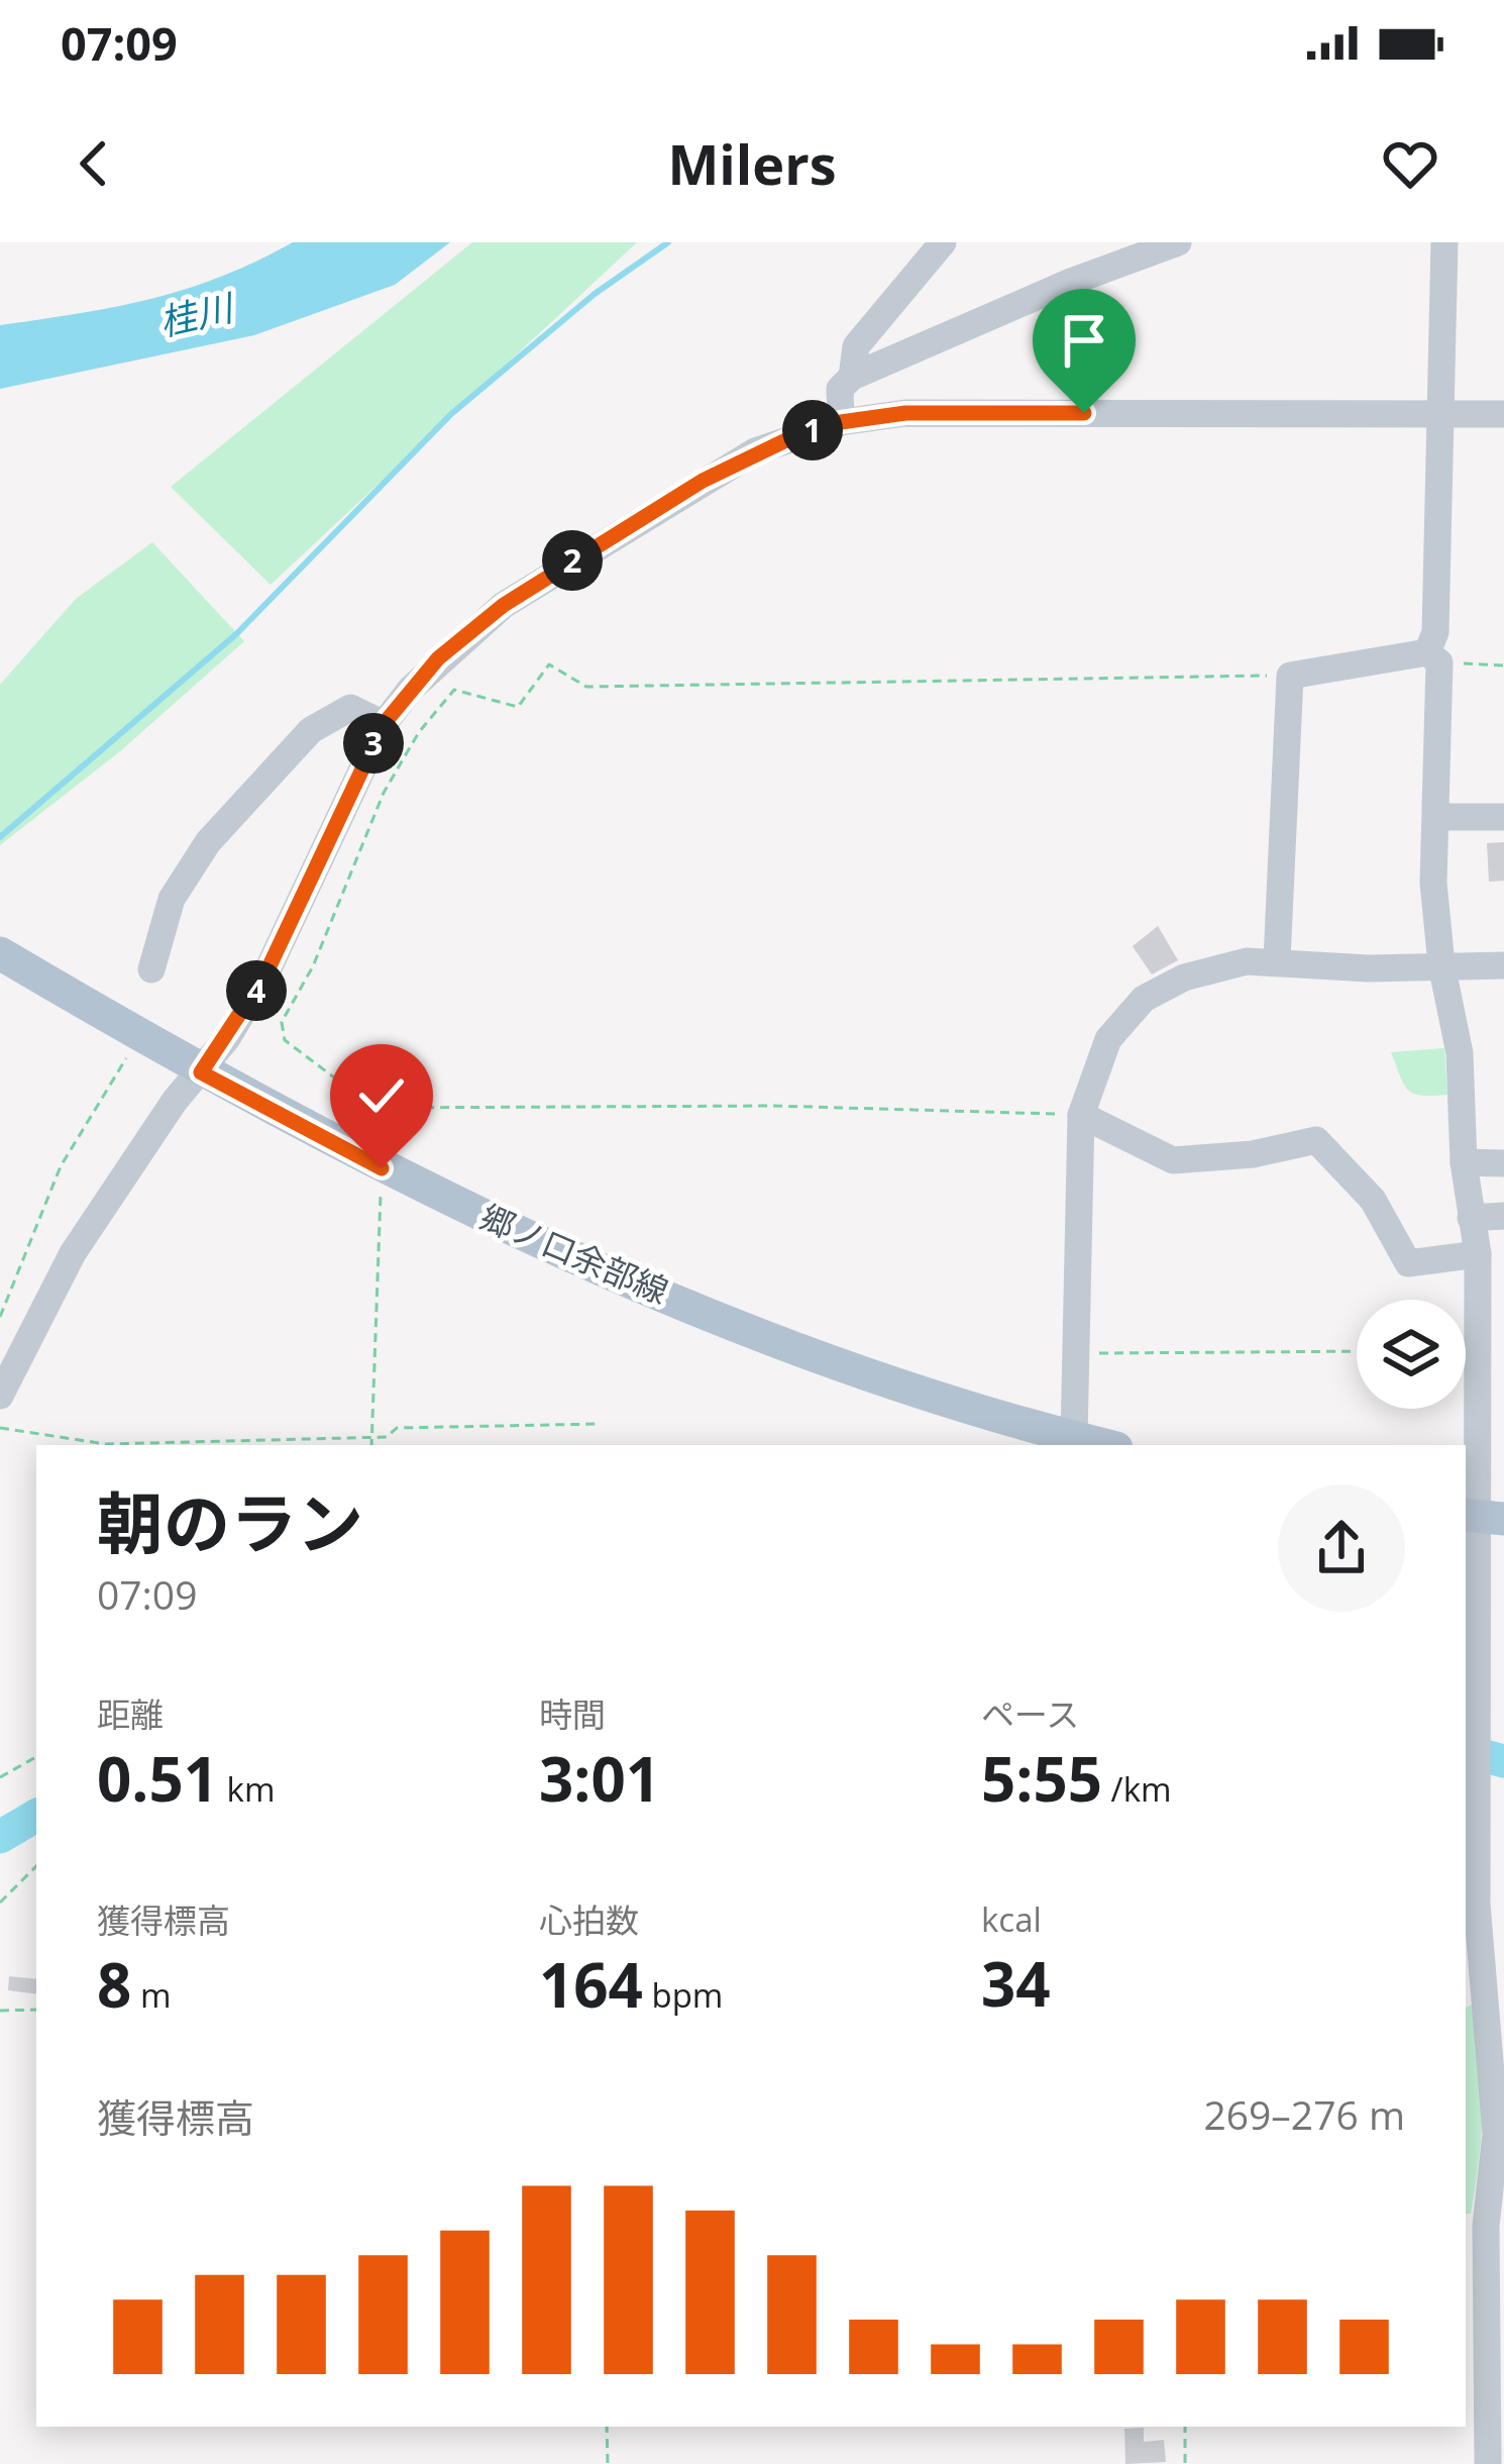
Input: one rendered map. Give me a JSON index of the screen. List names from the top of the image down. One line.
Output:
{"streets":{"main road":["郷ノ口余部線"]},"water":["桂川"],"page":{"status":"07:09","header":"Milers","pins":["1","2","3","4"],"heading":["朝のラン","07:09"],"stats":[["距離","0.51 km"],["時間","3:01"],["ペース","5:55 /km"],["獲得標高","8 m"],["心拍数","164 bpm"],["kcal","34"]],"chart":["獲得標高","269–276 m"]}}
